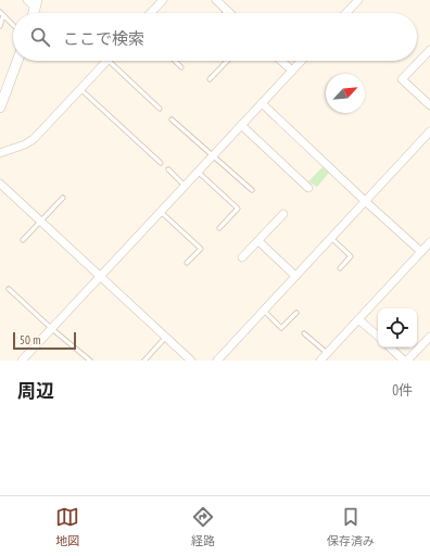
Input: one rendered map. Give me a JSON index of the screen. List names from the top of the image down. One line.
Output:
{"scale_bar":"50 m","north":"top right","page":{"search":"ここで検索","scale":"50 m","heading":["周辺","0件"],"nav":["地図","経路","保存済み"]}}
